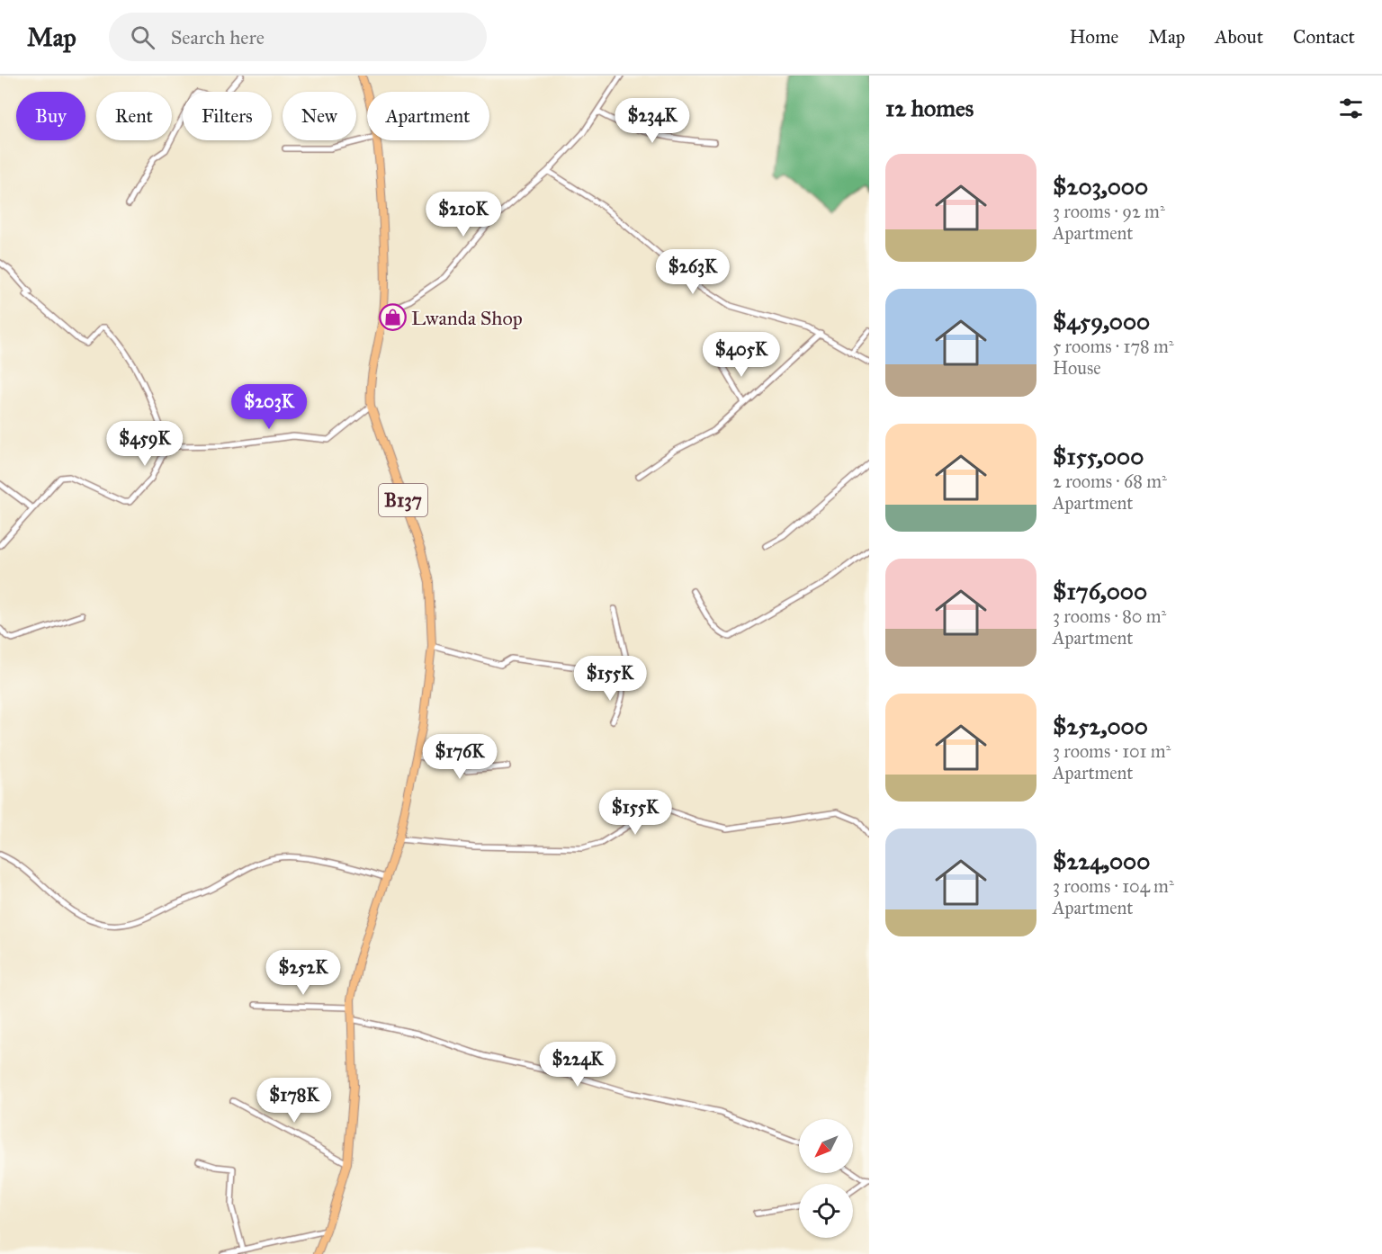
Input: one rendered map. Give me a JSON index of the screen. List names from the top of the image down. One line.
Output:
{"streets":{"main road":["B137"]},"places":{"shop":["Lwanda Shop"]},"north":"bottom left","page":{"header":"Map","search":"Search here","nav":["Home","Map","About","Contact"],"heading":"12 homes","chip":["Buy","Rent","Filters","New","Apartment"],"price":["$234K","$210K","$263K","$405K","$203K","$459K","$155K","$176K","$155K","$252K","$224K","$178K"],"list":[{"name":"$203,000","note":"3 rooms · 92 m² · Apartment"},{"name":"$459,000","note":"5 rooms · 178 m² · House"},{"name":"$155,000","note":"2 rooms · 68 m² · Apartment"},{"name":"$176,000","note":"3 rooms · 80 m² · Apartment"},{"name":"$252,000","note":"3 rooms · 101 m² · Apartment"},{"name":"$224,000","note":"3 rooms · 104 m² · Apartment"}]}}
